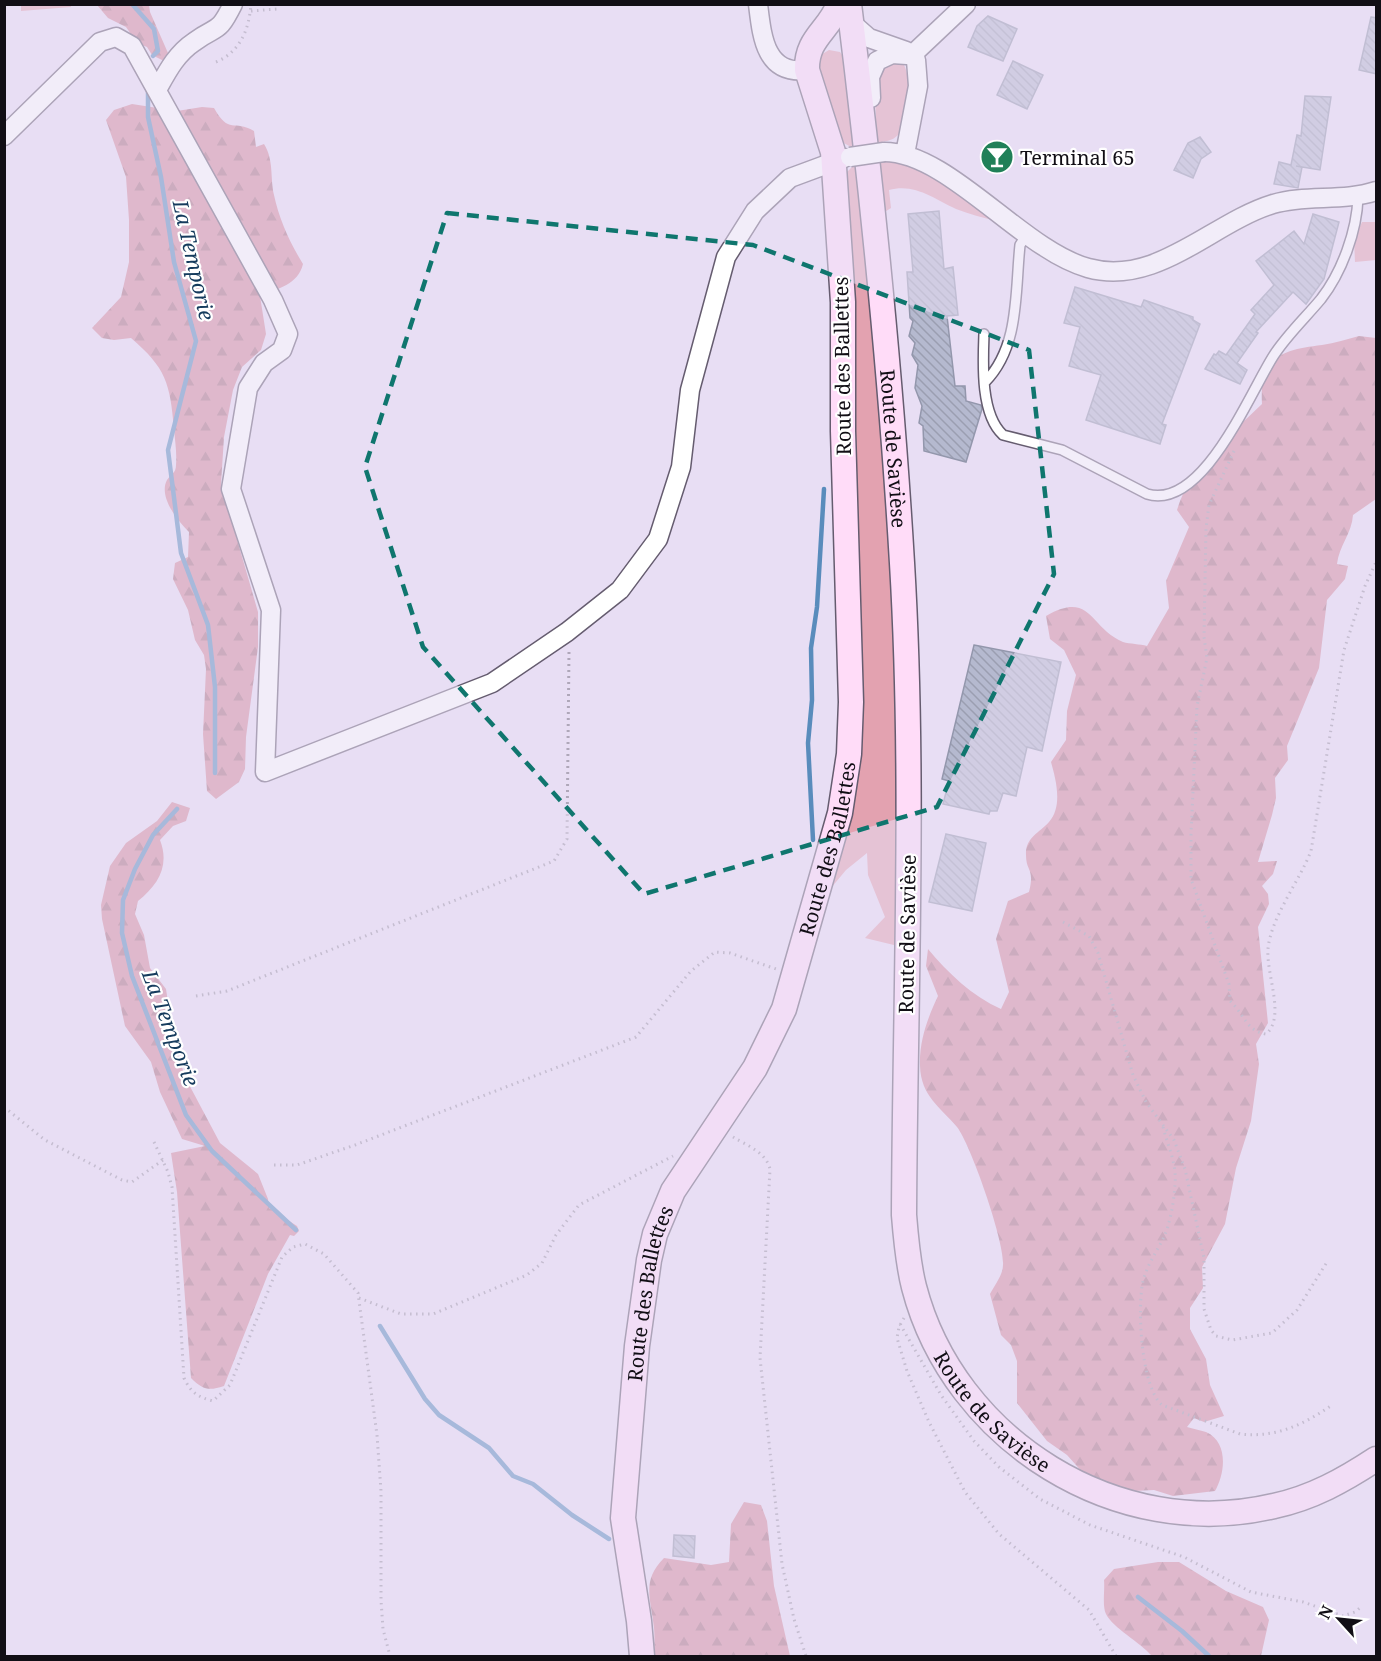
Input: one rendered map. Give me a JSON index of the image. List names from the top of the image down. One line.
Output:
{"streets":{"street":["Route des Ballettes","Route de Savièse"]},"water":["La Temporie"],"places":{"bar":["Terminal 65"]},"north":"top left"}
